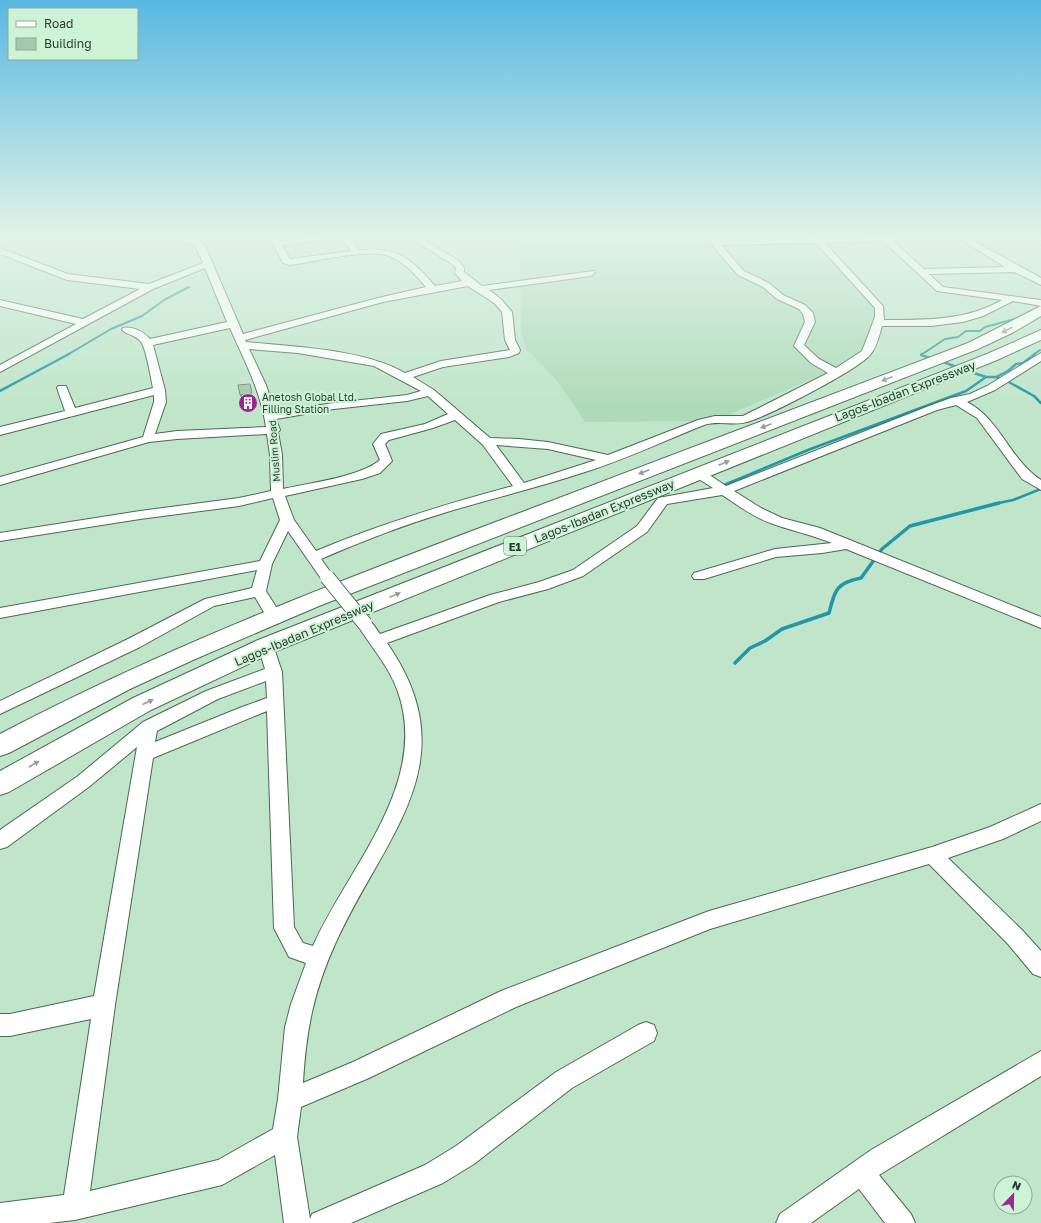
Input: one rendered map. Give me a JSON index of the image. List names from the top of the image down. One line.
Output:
{"streets":{"highway":["Lagos-Ibadan Expressway","E1"],"street":["Muslim Road"]},"places":{"building":["Anetosh Global Ltd. Filling Station"]},"legend":["Road","Building"],"north":"top"}
